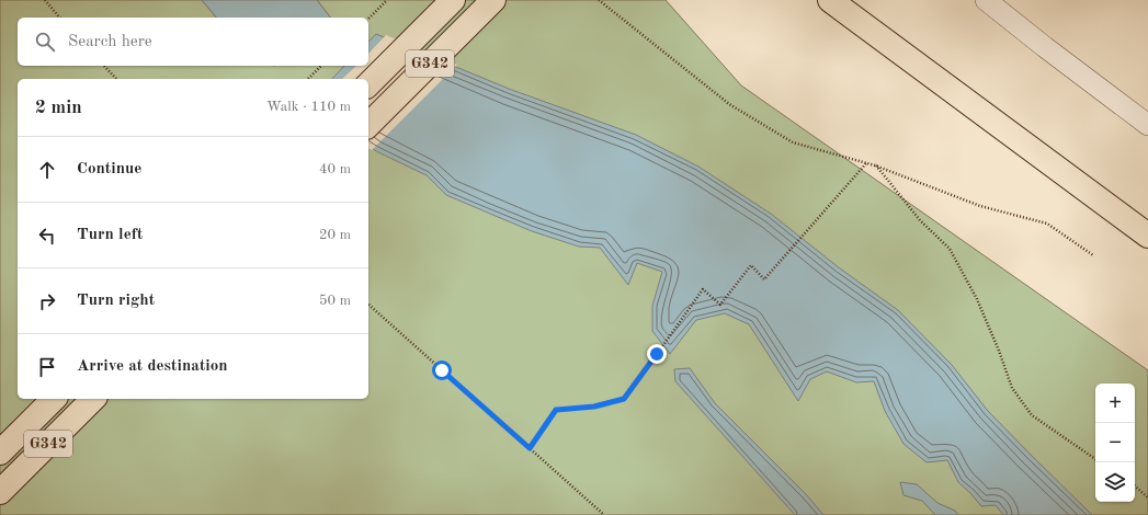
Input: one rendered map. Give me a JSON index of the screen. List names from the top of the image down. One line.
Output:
{"streets":{"main road":["G342"]},"page":{"search":"Search here","heading":["2 min","Walk · 110 m"],"list":[["Continue","40 m"],["Turn left","20 m"],["Turn right","50 m"],"Arrive at destination"],"map_buttons":["+","−"]}}
